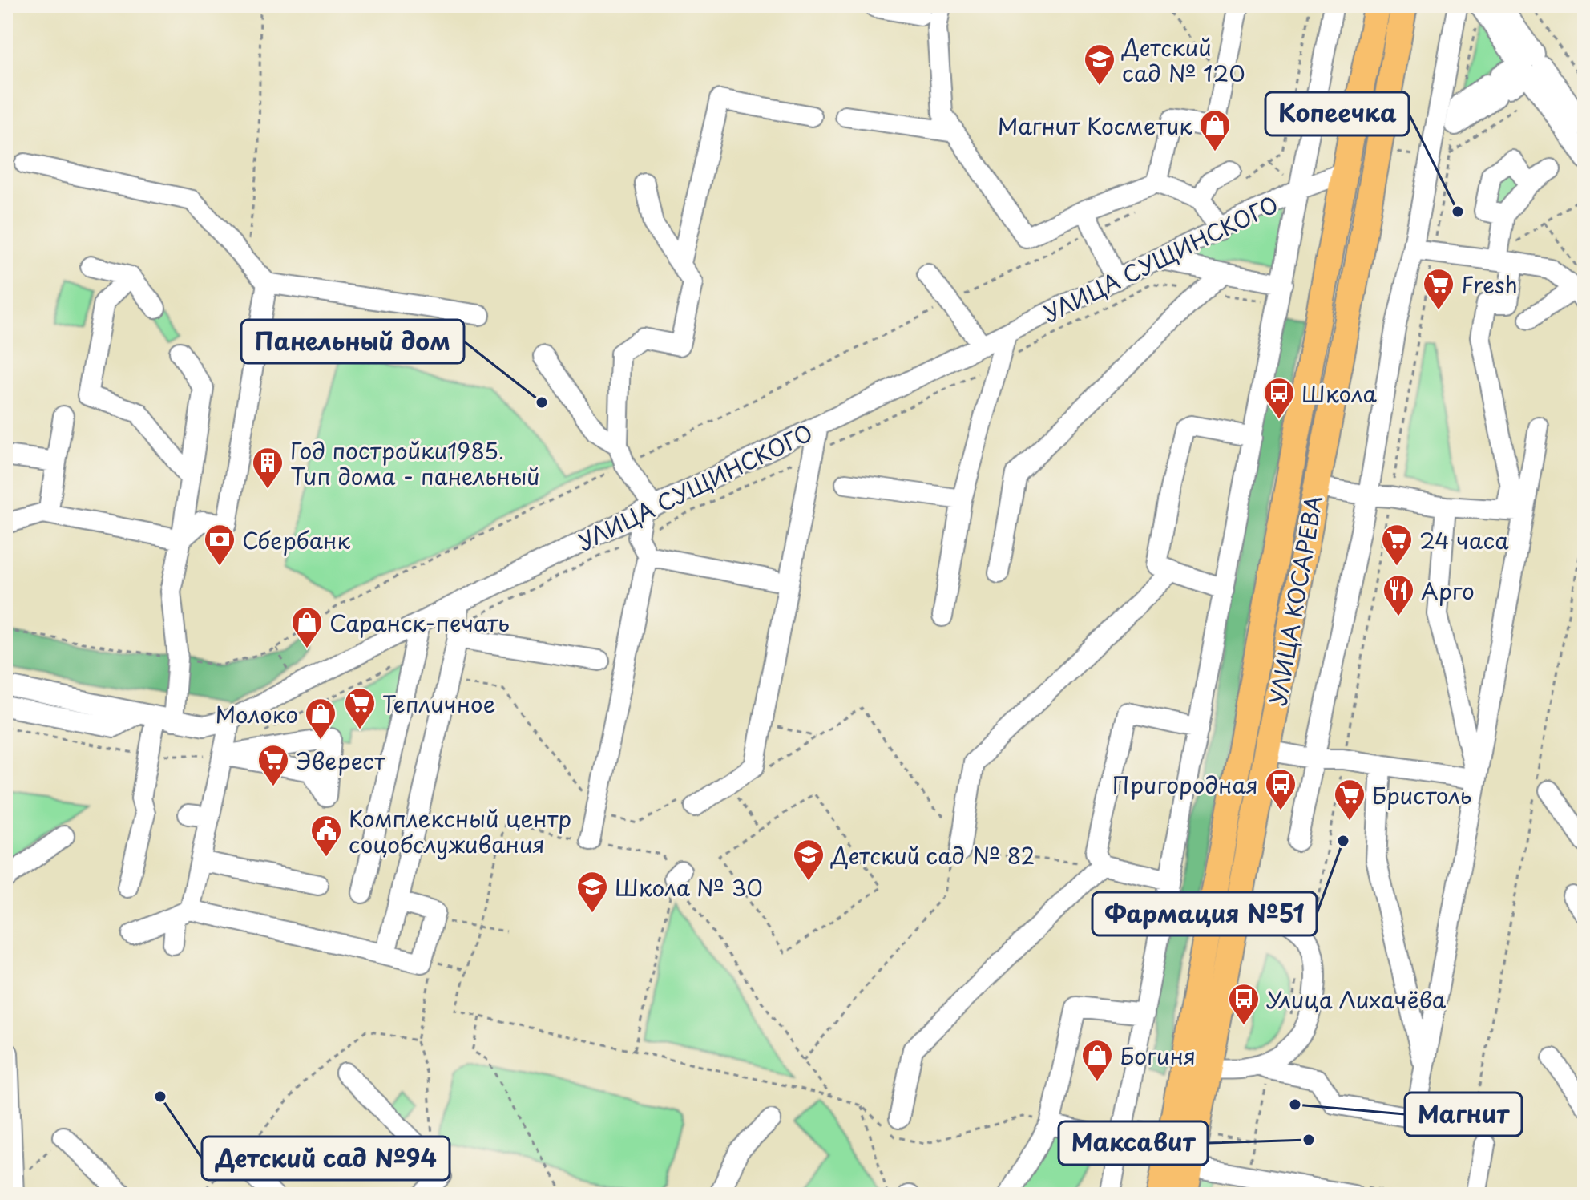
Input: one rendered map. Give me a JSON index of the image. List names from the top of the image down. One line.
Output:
{"streets":{"main road":["УЛИЦА КОСАРЕВА"],"street":["УЛИЦА СУЩИНСКОГО"]},"crossings":[["УЛИЦА СУЩИНСКОГО","УЛИЦА КОСАРЕВА"]],"places":{"school or university":["Детский сад № 120","Детский сад № 82","Школа № 30"],"shop":["Магнит Косметик","Саранск-печать","Молоко","Богиня"],"other":["Копеечка","Панельный дом","Фармация №51","Детский сад №94","Магнит","Максавит"],"supermarket":["Fresh","24 часа","Тепличное","Эверест","Бристоль"],"bus stop":["Школа","Пригородная","Улица Лихачёва"],"building":["Год постройки1985. Тип дома - панельный"],"bank":["Сбербанк"],"restaurant":["Арго"],"public building":["Комплексный центр соцобслуживания"]}}
